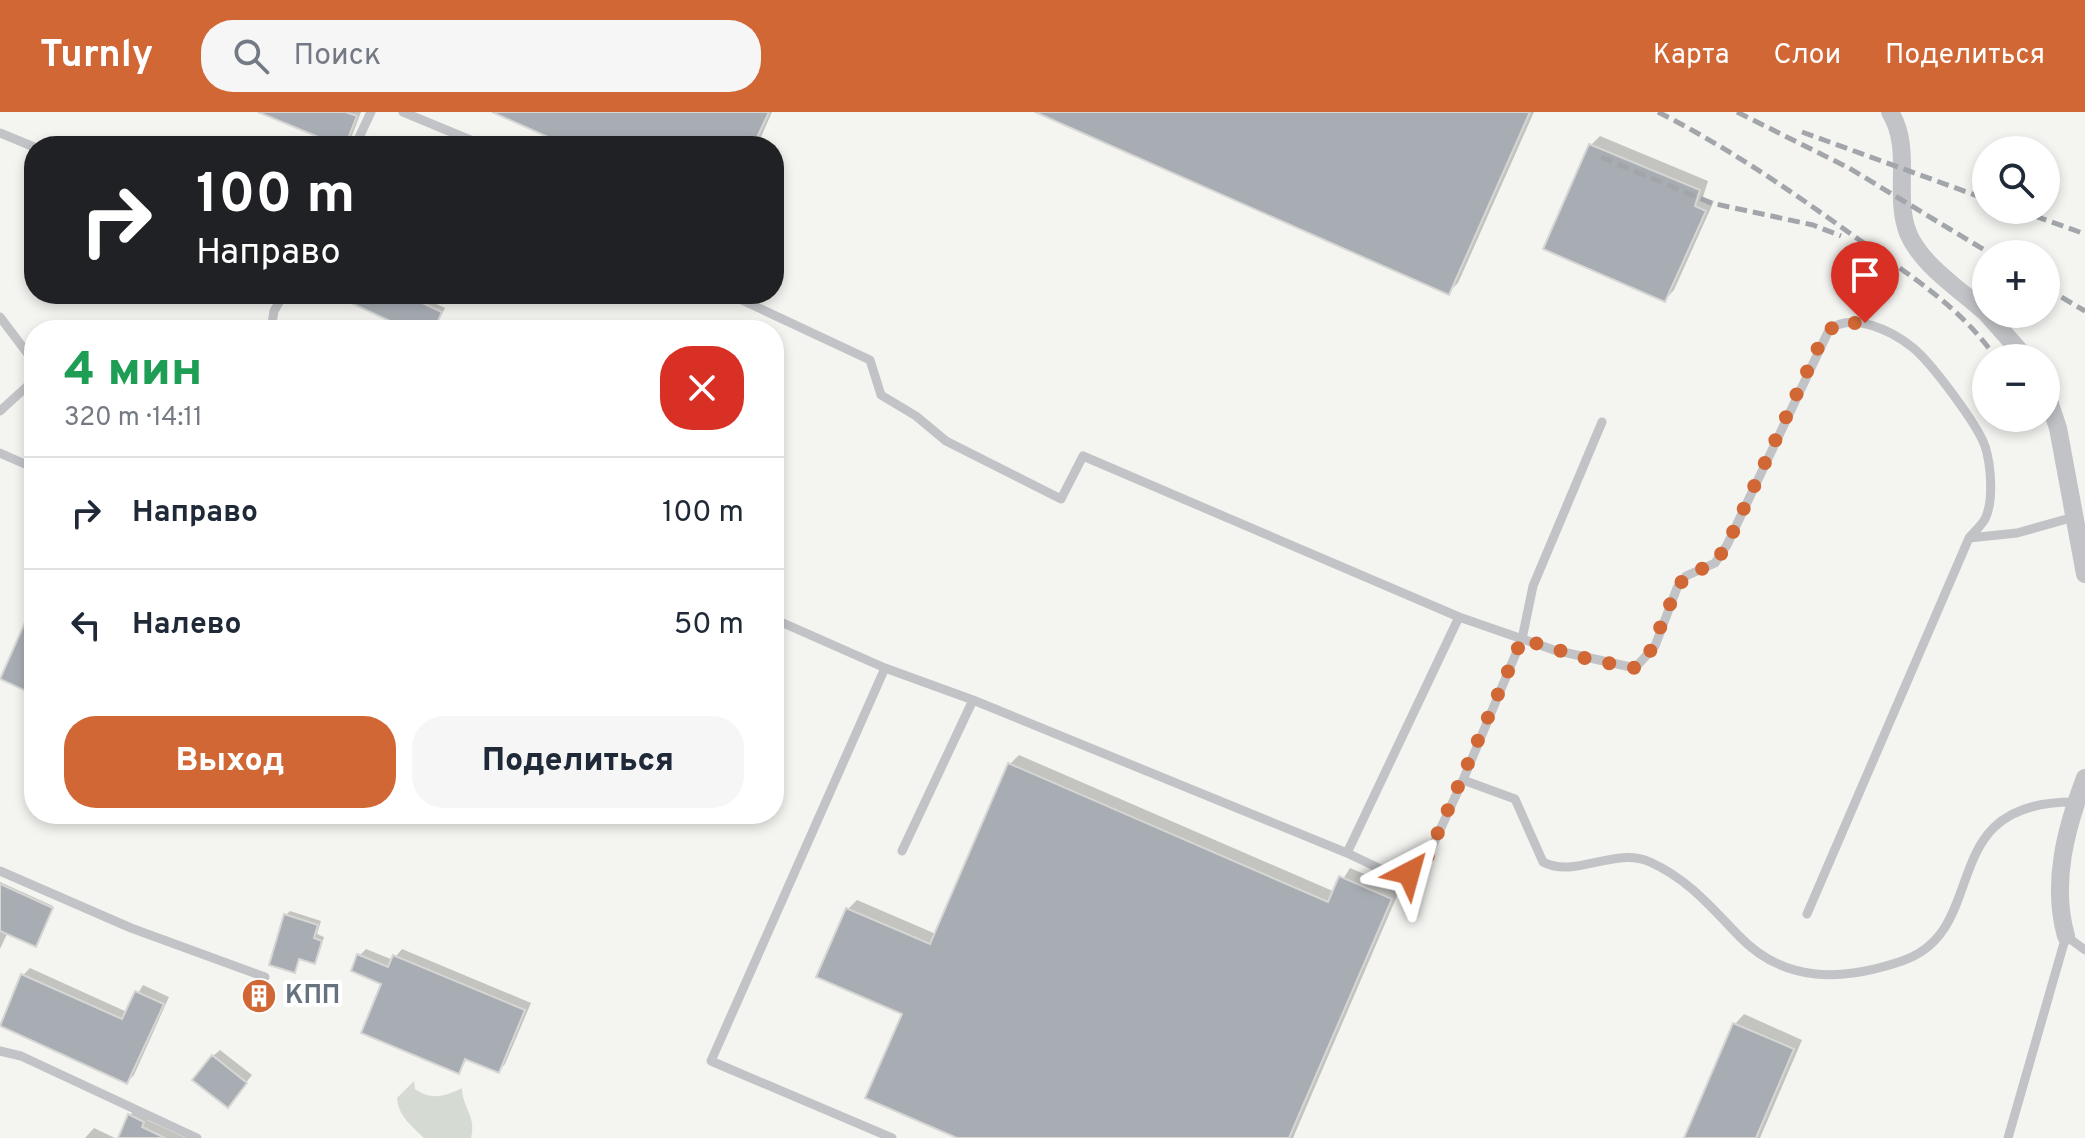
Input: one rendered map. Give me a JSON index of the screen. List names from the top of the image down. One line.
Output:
{"places":{"building":["КПП"]},"page":{"header":"Turnly","search":"Поиск","nav":["Карта","Слои","Поделиться"],"map_buttons":["+","−"],"turn":["100 m","Направо"],"heading":["4 мин","320 m · 14:11"],"list":[{"name":"Направо","value":"100 m"},{"name":"Налево","value":"50 m"}],"buttons":["Выход","Поделиться"]}}
